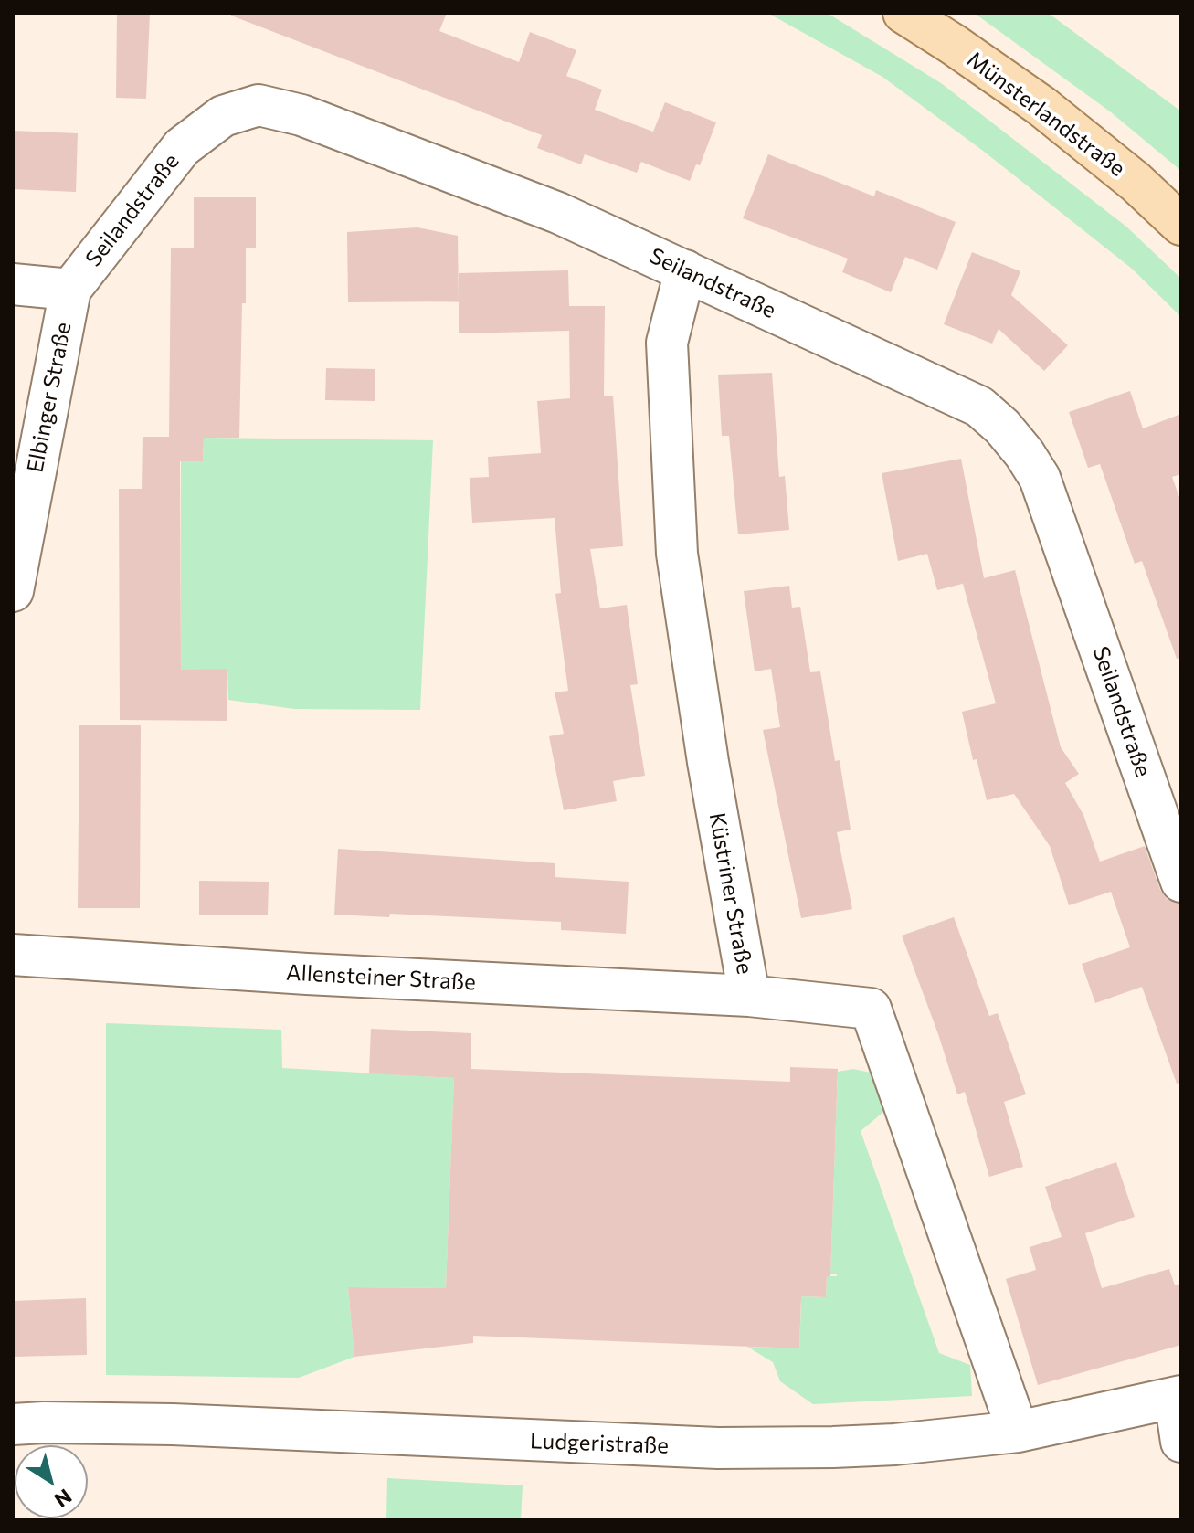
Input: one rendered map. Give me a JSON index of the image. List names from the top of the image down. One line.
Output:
{"streets":{"main road":["Münsterlandstraße"],"street":["Seilandstraße","Elbinger Straße","Küstriner Straße","Allensteiner Straße","Ludgeristraße"]},"crossings":[["Seilandstraße","Elbinger Straße"],["Seilandstraße","Küstriner Straße"],["Küstriner Straße","Allensteiner Straße"],["Küstriner Straße","Ludgeristraße"]],"north":"bottom right"}
